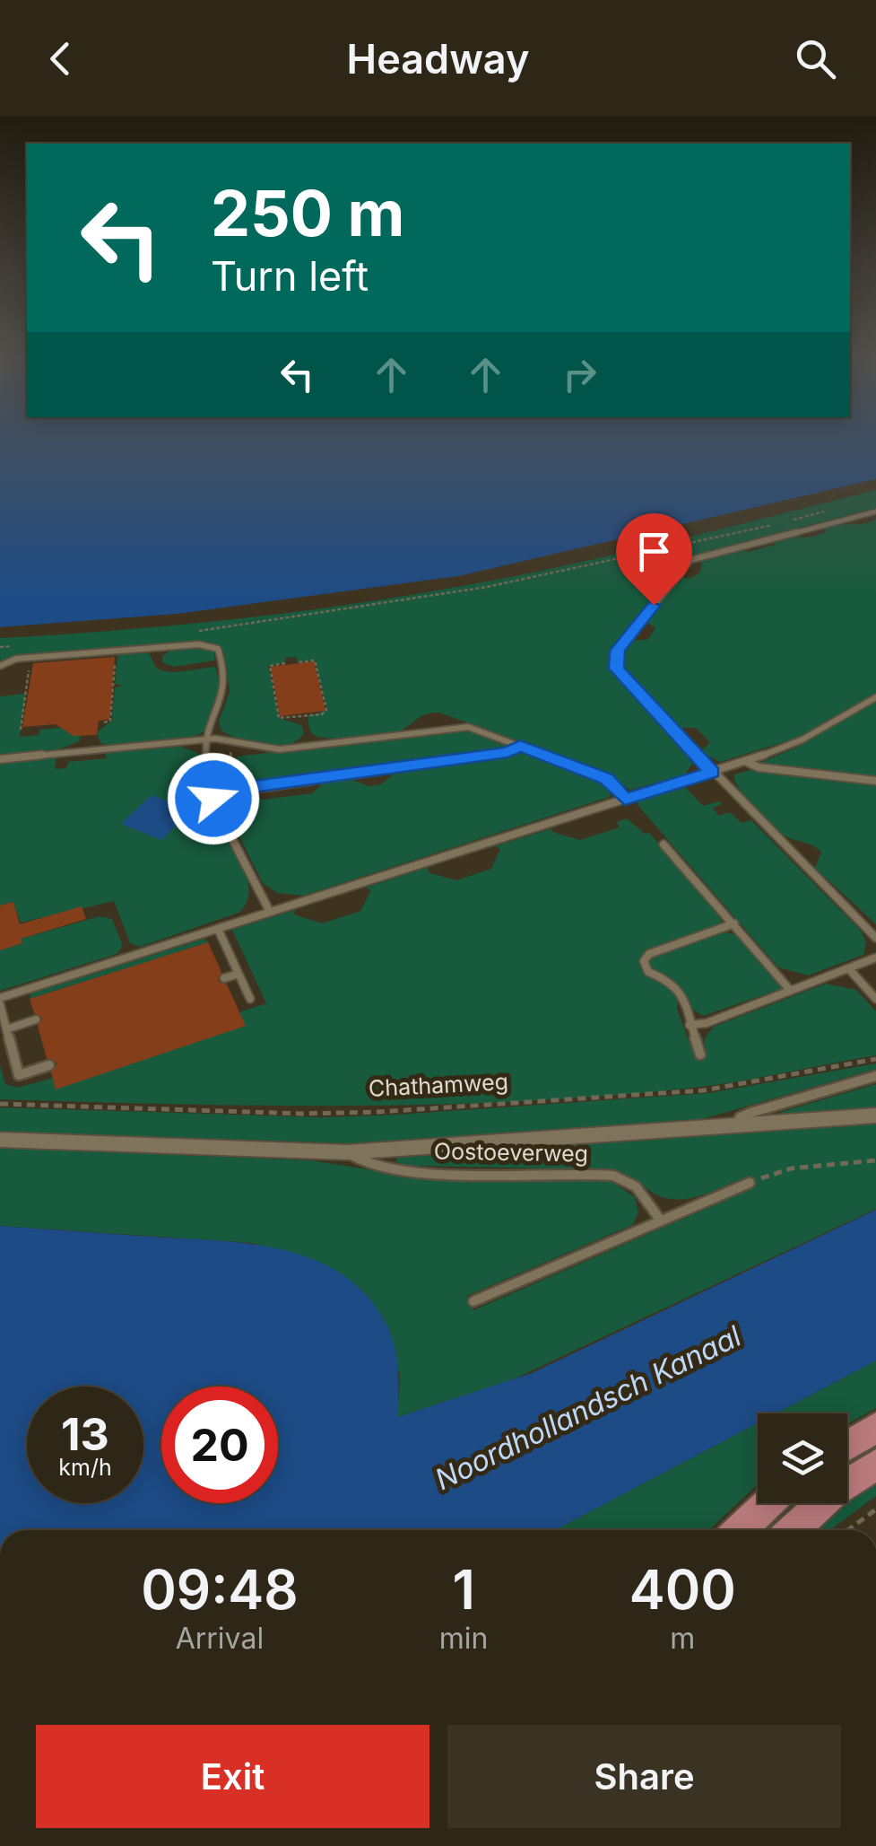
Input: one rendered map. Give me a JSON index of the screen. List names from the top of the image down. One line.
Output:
{"streets":{"lane":["Oostoeverweg"],"path":["Chathamweg"]},"water":["Noordhollandsch Kanaal"],"page":{"header":"Headway","turn":["250 m","Turn left"],"speed":"13 km/h","limit":"20","eta":["09:48","Arrival","1","min","400","m"],"buttons":["Exit","Share"]}}
